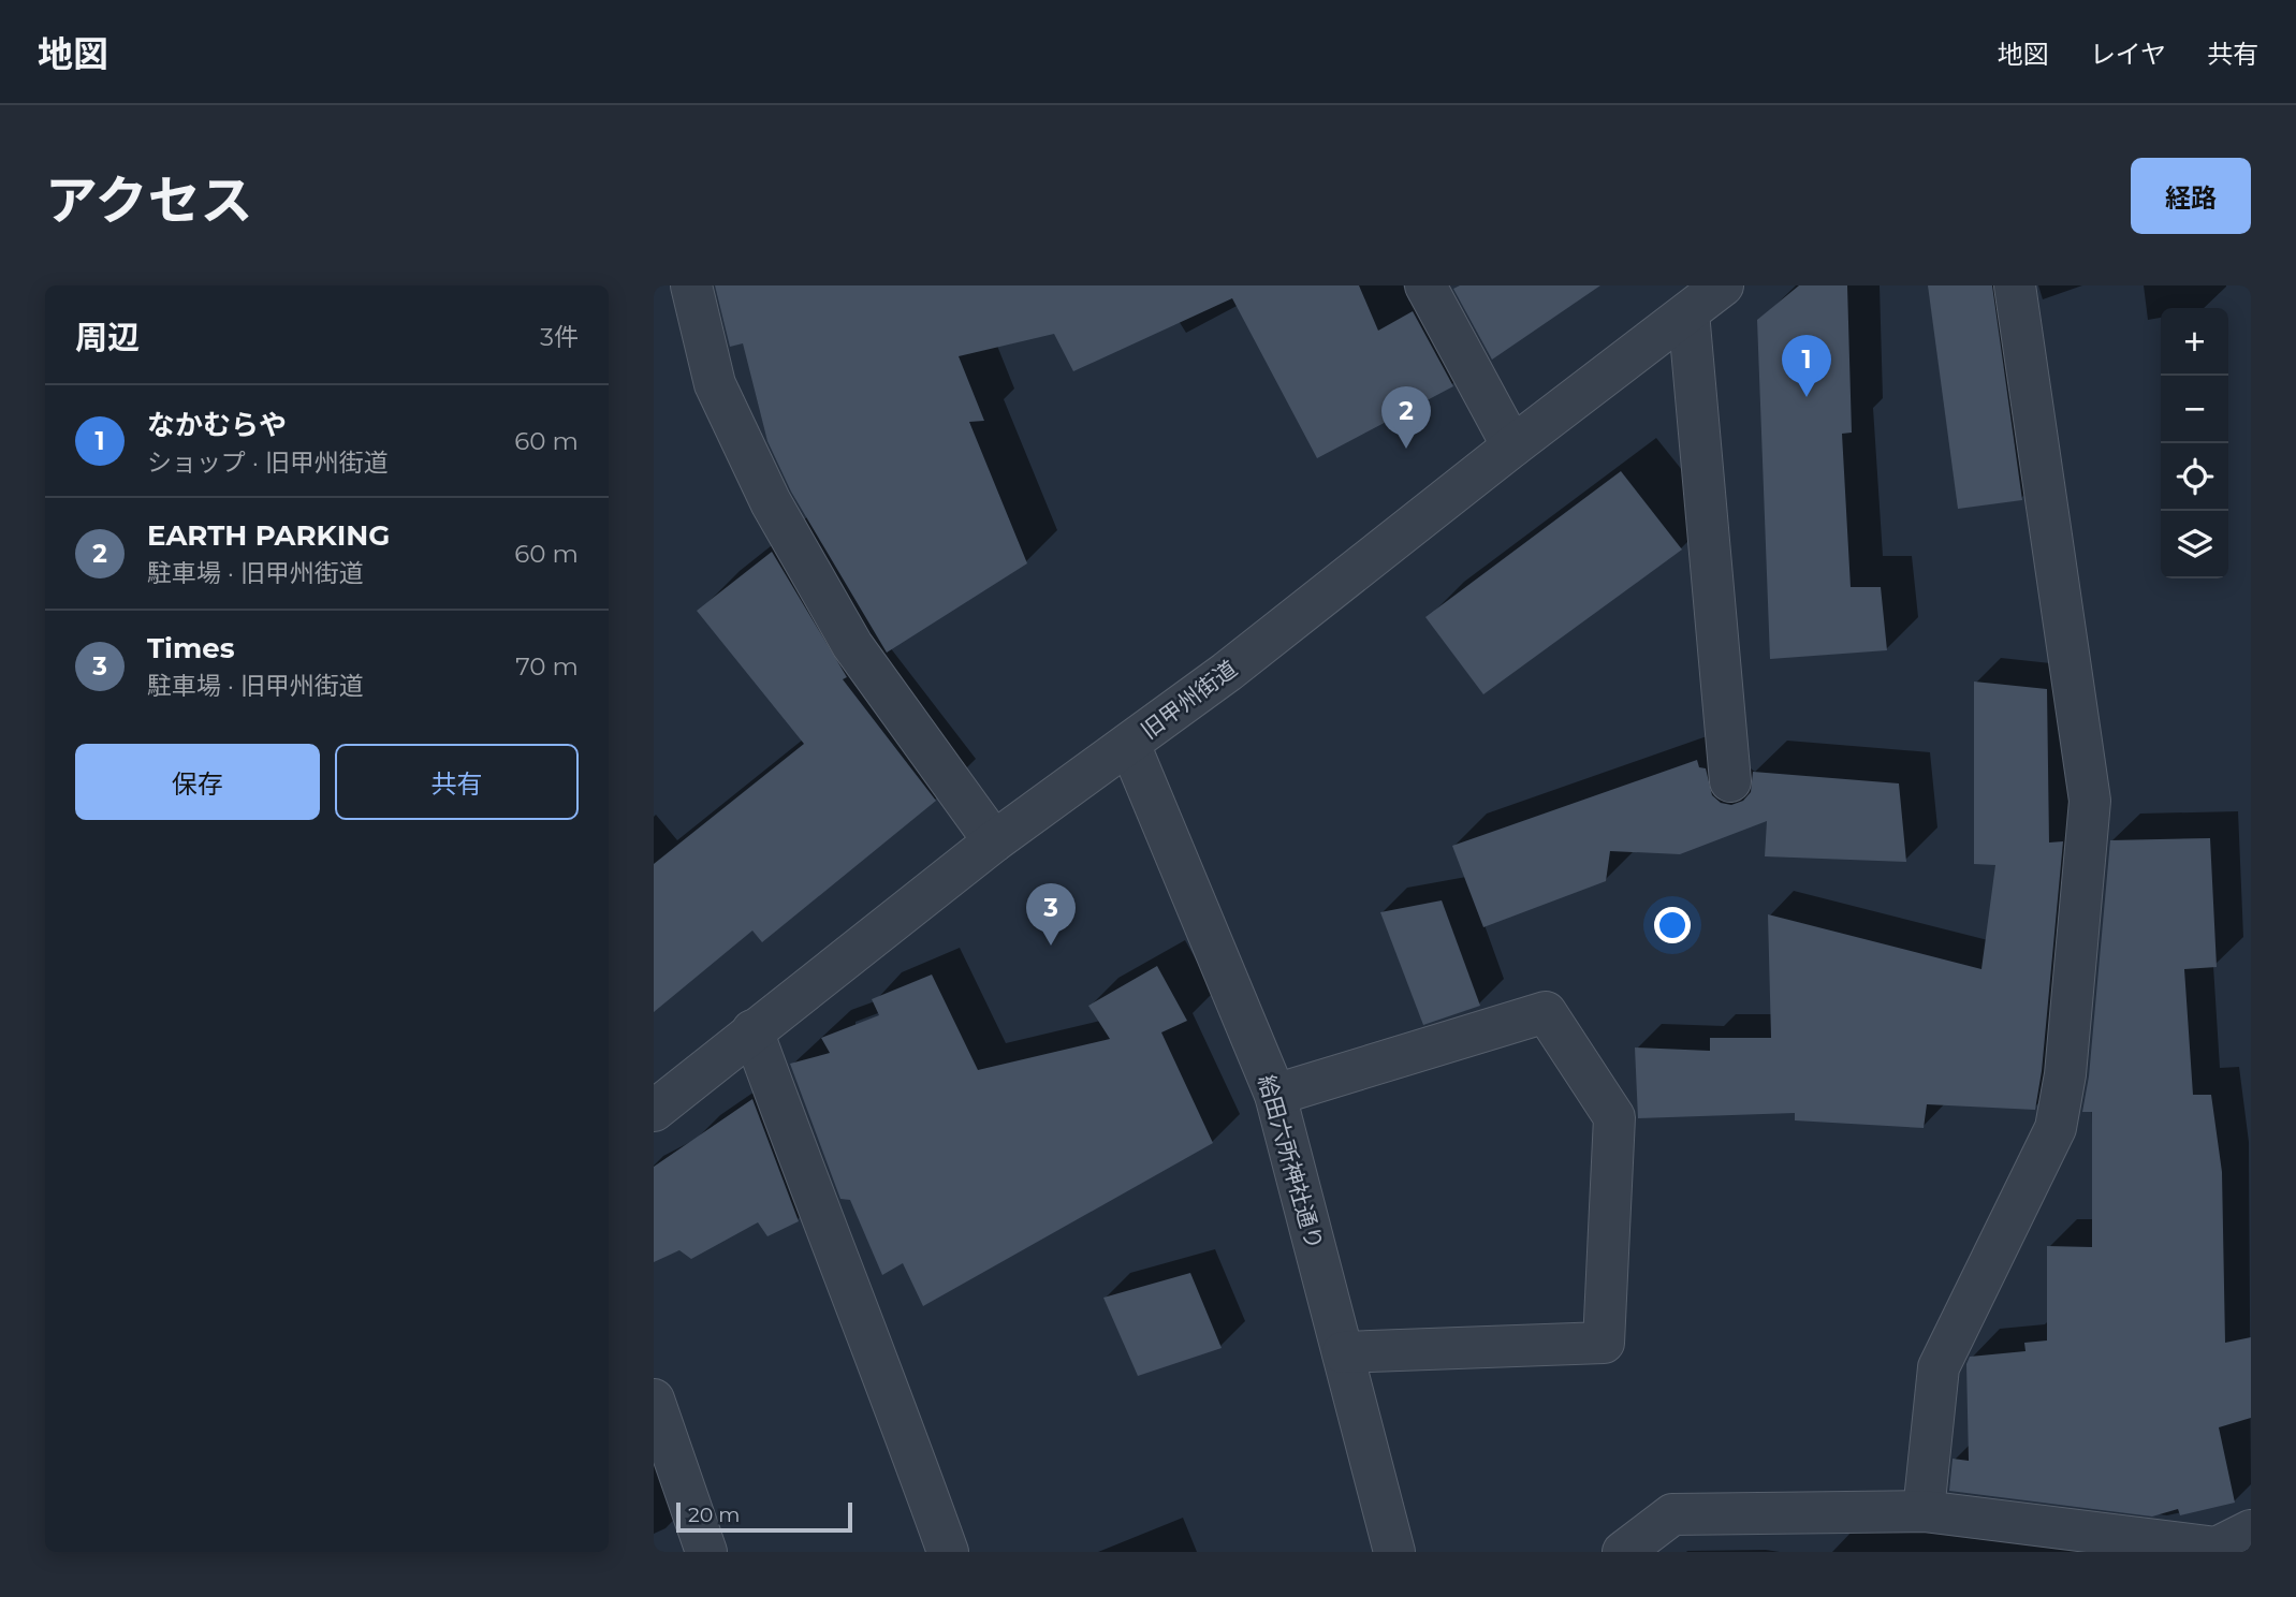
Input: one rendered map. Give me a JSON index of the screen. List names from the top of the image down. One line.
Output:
{"streets":{"street":["旧甲州街道","給田六所神社通り"]},"crossings":[["旧甲州街道","給田六所神社通り"]],"scale_bar":"20 m","page":{"header":"地図","nav":["地図","レイヤ","共有"],"title":"アクセス","buttons":["経路",["保存","共有"]],"heading":["周辺","3件"],"map_buttons":["+","−"],"pins":["1","2","3"],"list":[{"mark":"1","name":"なかむらや","note":"ショップ · 旧甲州街道","value":"60 m"},{"mark":"2","name":"EARTH PARKING","note":"駐車場 · 旧甲州街道","value":"60 m"},{"mark":"3","name":"Times","note":"駐車場 · 旧甲州街道","value":"70 m"}],"scale":"20 m"}}
